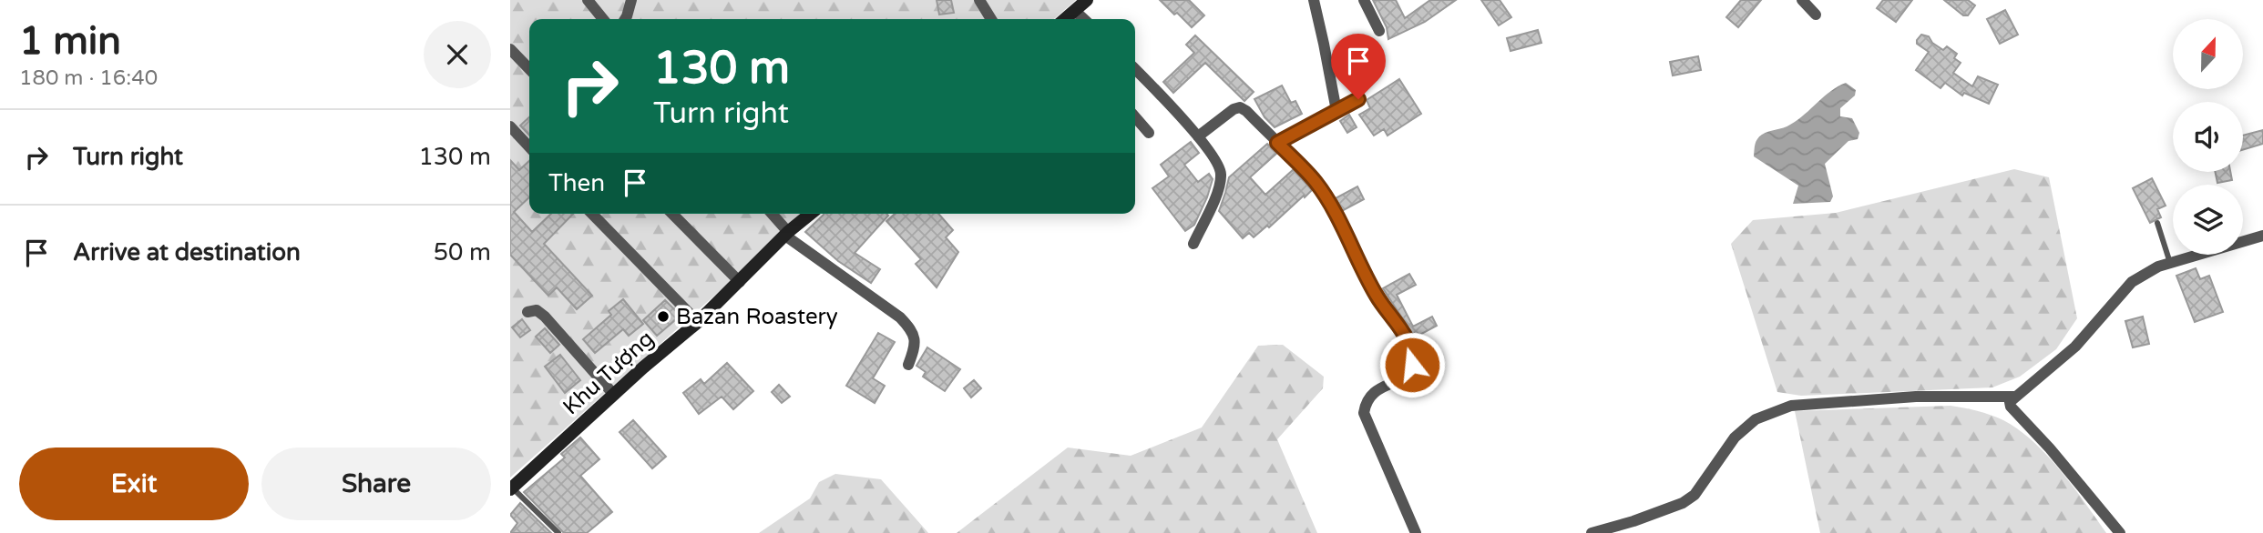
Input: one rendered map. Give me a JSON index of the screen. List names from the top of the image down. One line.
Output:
{"streets":{"street":["Khu Tượng"]},"places":["Bazan Roastery"],"north":"top","page":{"heading":["1 min","180 m · 16:40"],"turn":["130 m","Turn right"],"list":[{"name":"Turn right","value":"130 m"},{"name":"Arrive at destination","value":"50 m"}],"then":"Then","buttons":["Exit","Share"]}}
